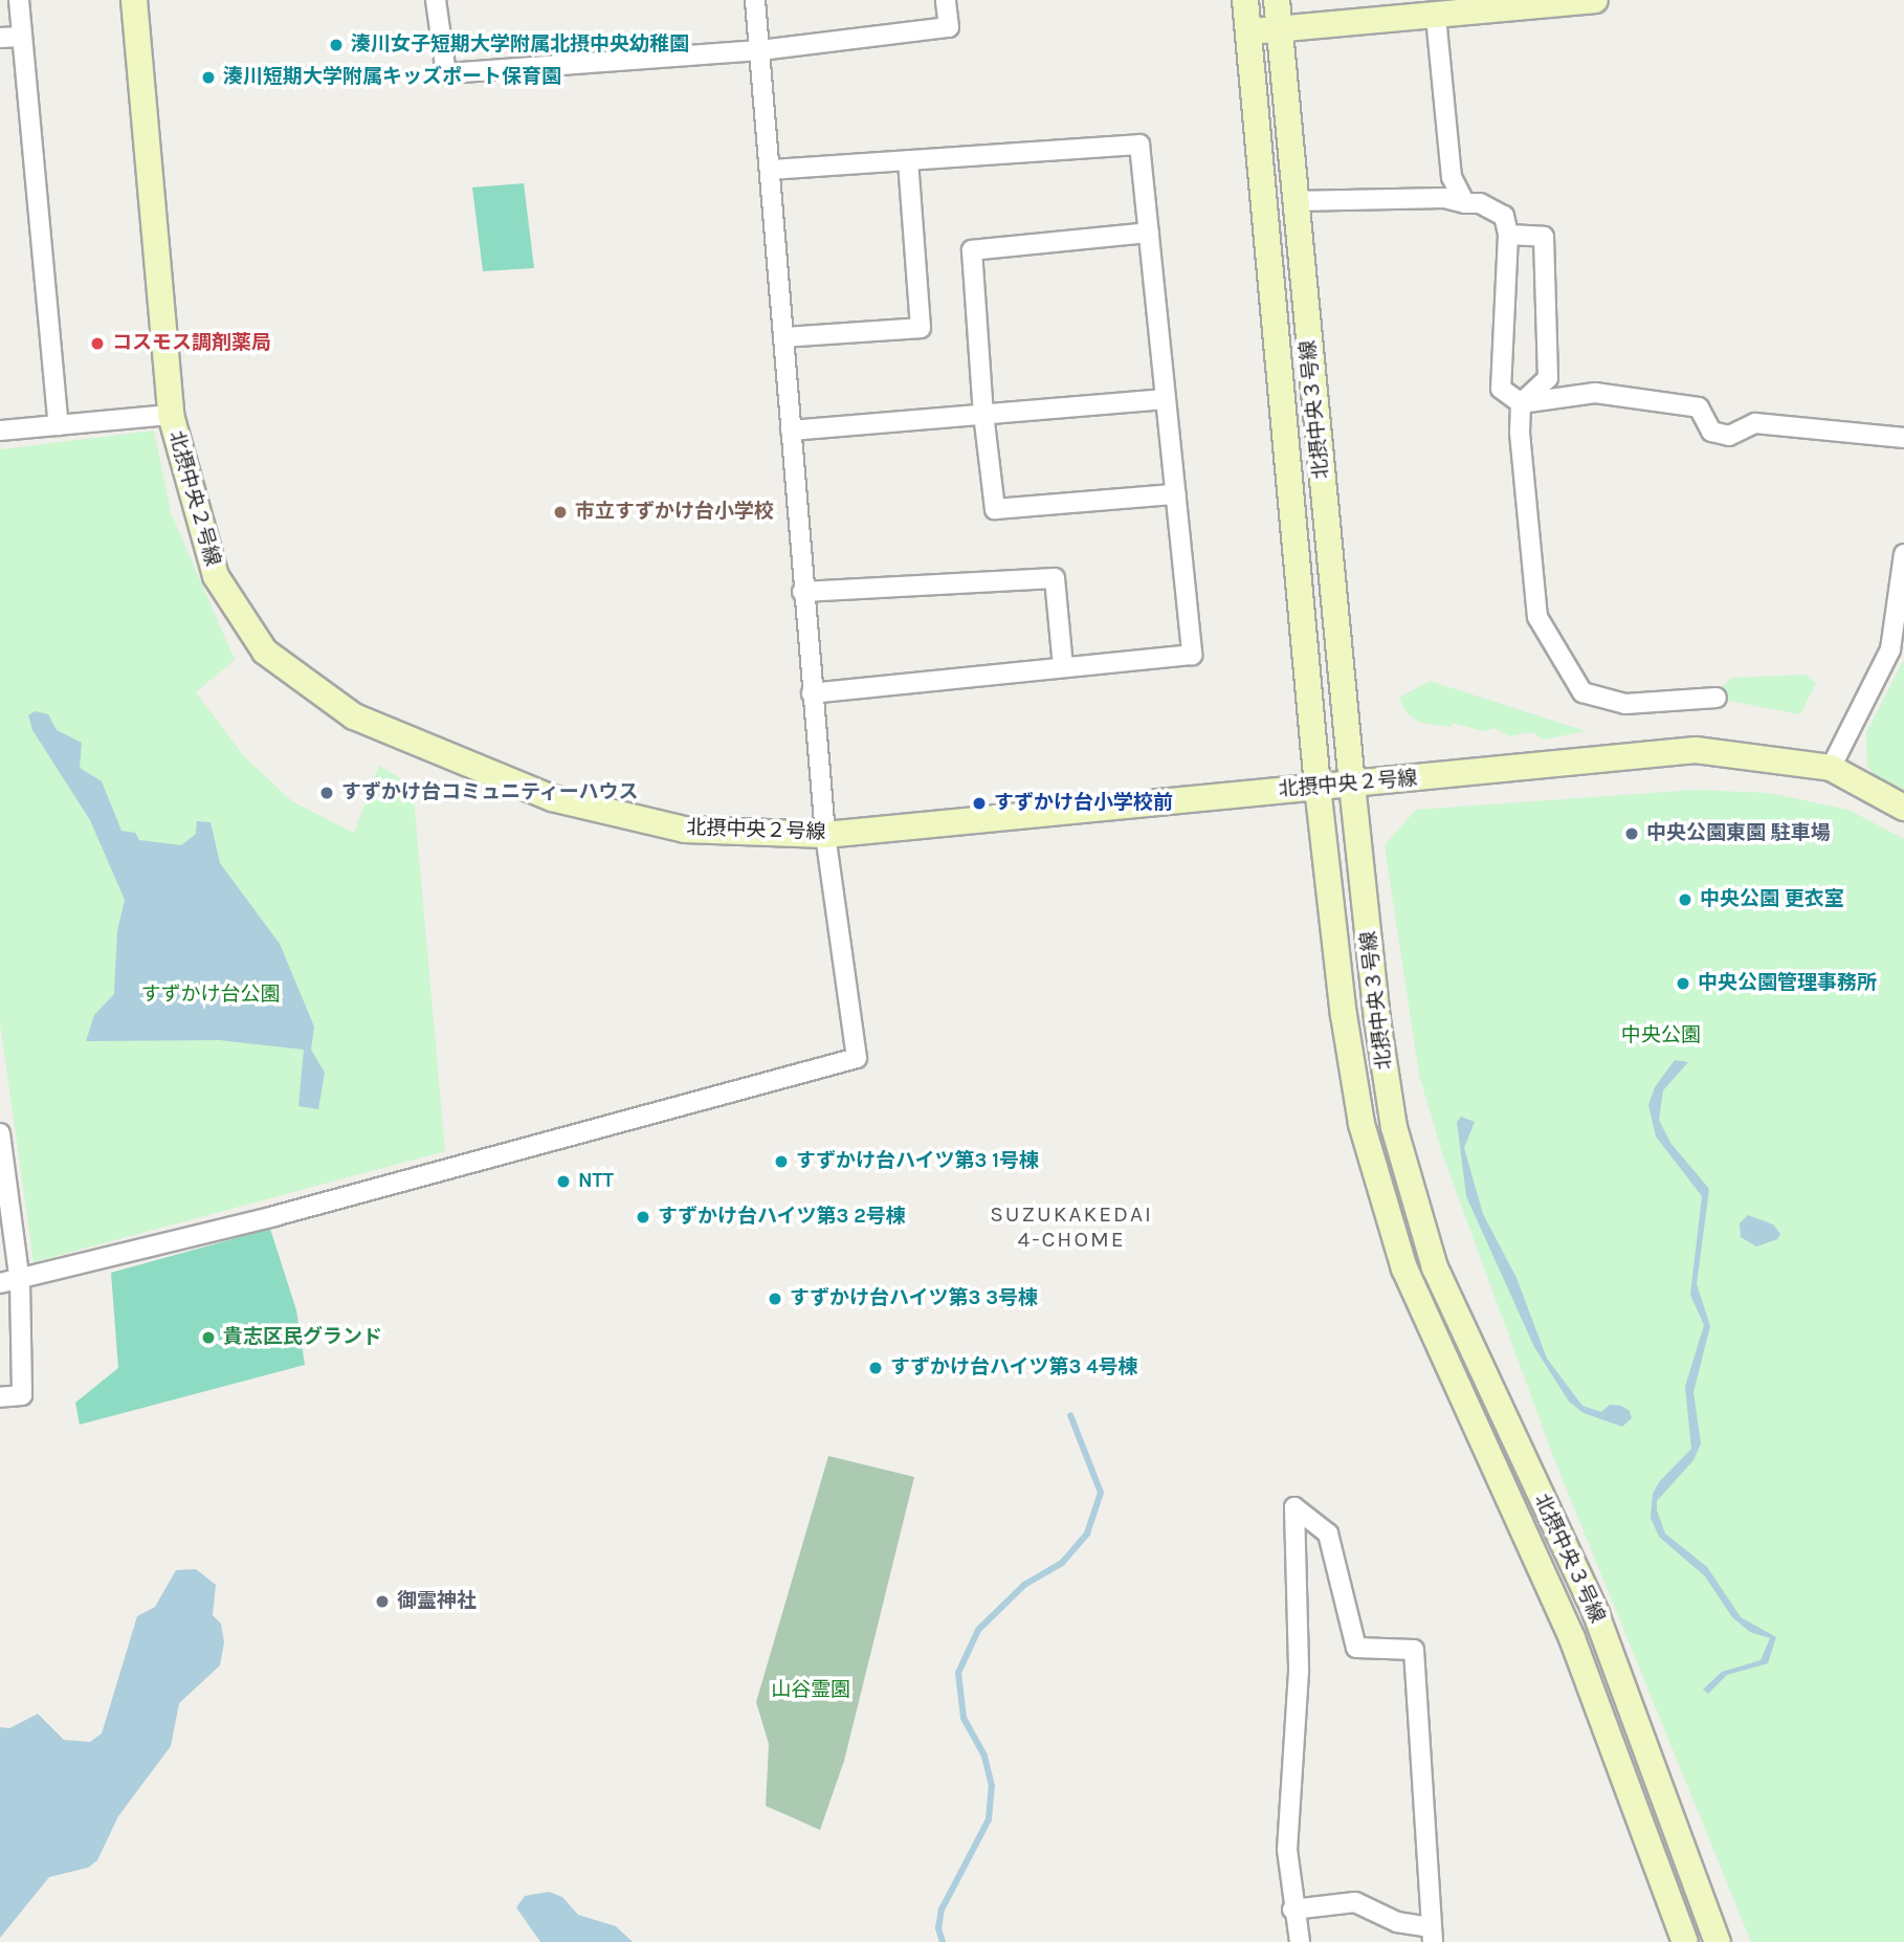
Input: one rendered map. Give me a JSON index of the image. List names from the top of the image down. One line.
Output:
{"streets":{"street":["北摂中央３号線","北摂中央２号線"]},"crossings":[["北摂中央３号線","北摂中央２号線"]],"districts":["SUZUKAKEDAI 4-CHOME"],"parks":["すずかけ台公園","中央公園","山谷霊園"],"places":["湊川女子短期大学附属北摂中央幼稚園","湊川短期大学附属キッズポート保育園","コスモス調剤薬局","市立すずかけ台小学校","すずかけ台コミュニティーハウス","すずかけ台小学校前","中央公園東園 駐車場","中央公園 更衣室","中央公園管理事務所","すずかけ台ハイツ第3 1号棟","NTT","すずかけ台ハイツ第3 2号棟","すずかけ台ハイツ第3 3号棟","貴志区民グランド","すずかけ台ハイツ第3 4号棟","御霊神社"]}
